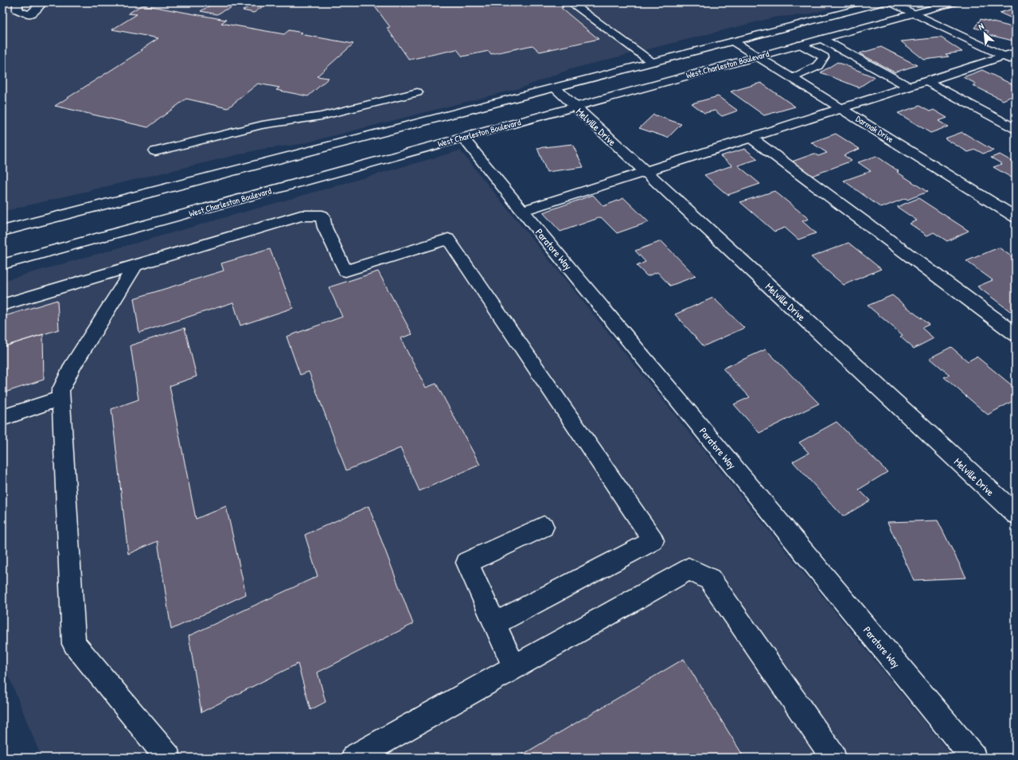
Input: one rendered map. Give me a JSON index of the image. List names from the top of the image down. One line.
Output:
{"streets":{"main road":["West Charleston Boulevard","Melville Drive","Darmak Drive","Paratore Way"]},"crossings":[["West Charleston Boulevard","Melville Drive"],["West Charleston Boulevard","Darmak Drive"],["West Charleston Boulevard","Paratore Way"]],"north":"top left"}
